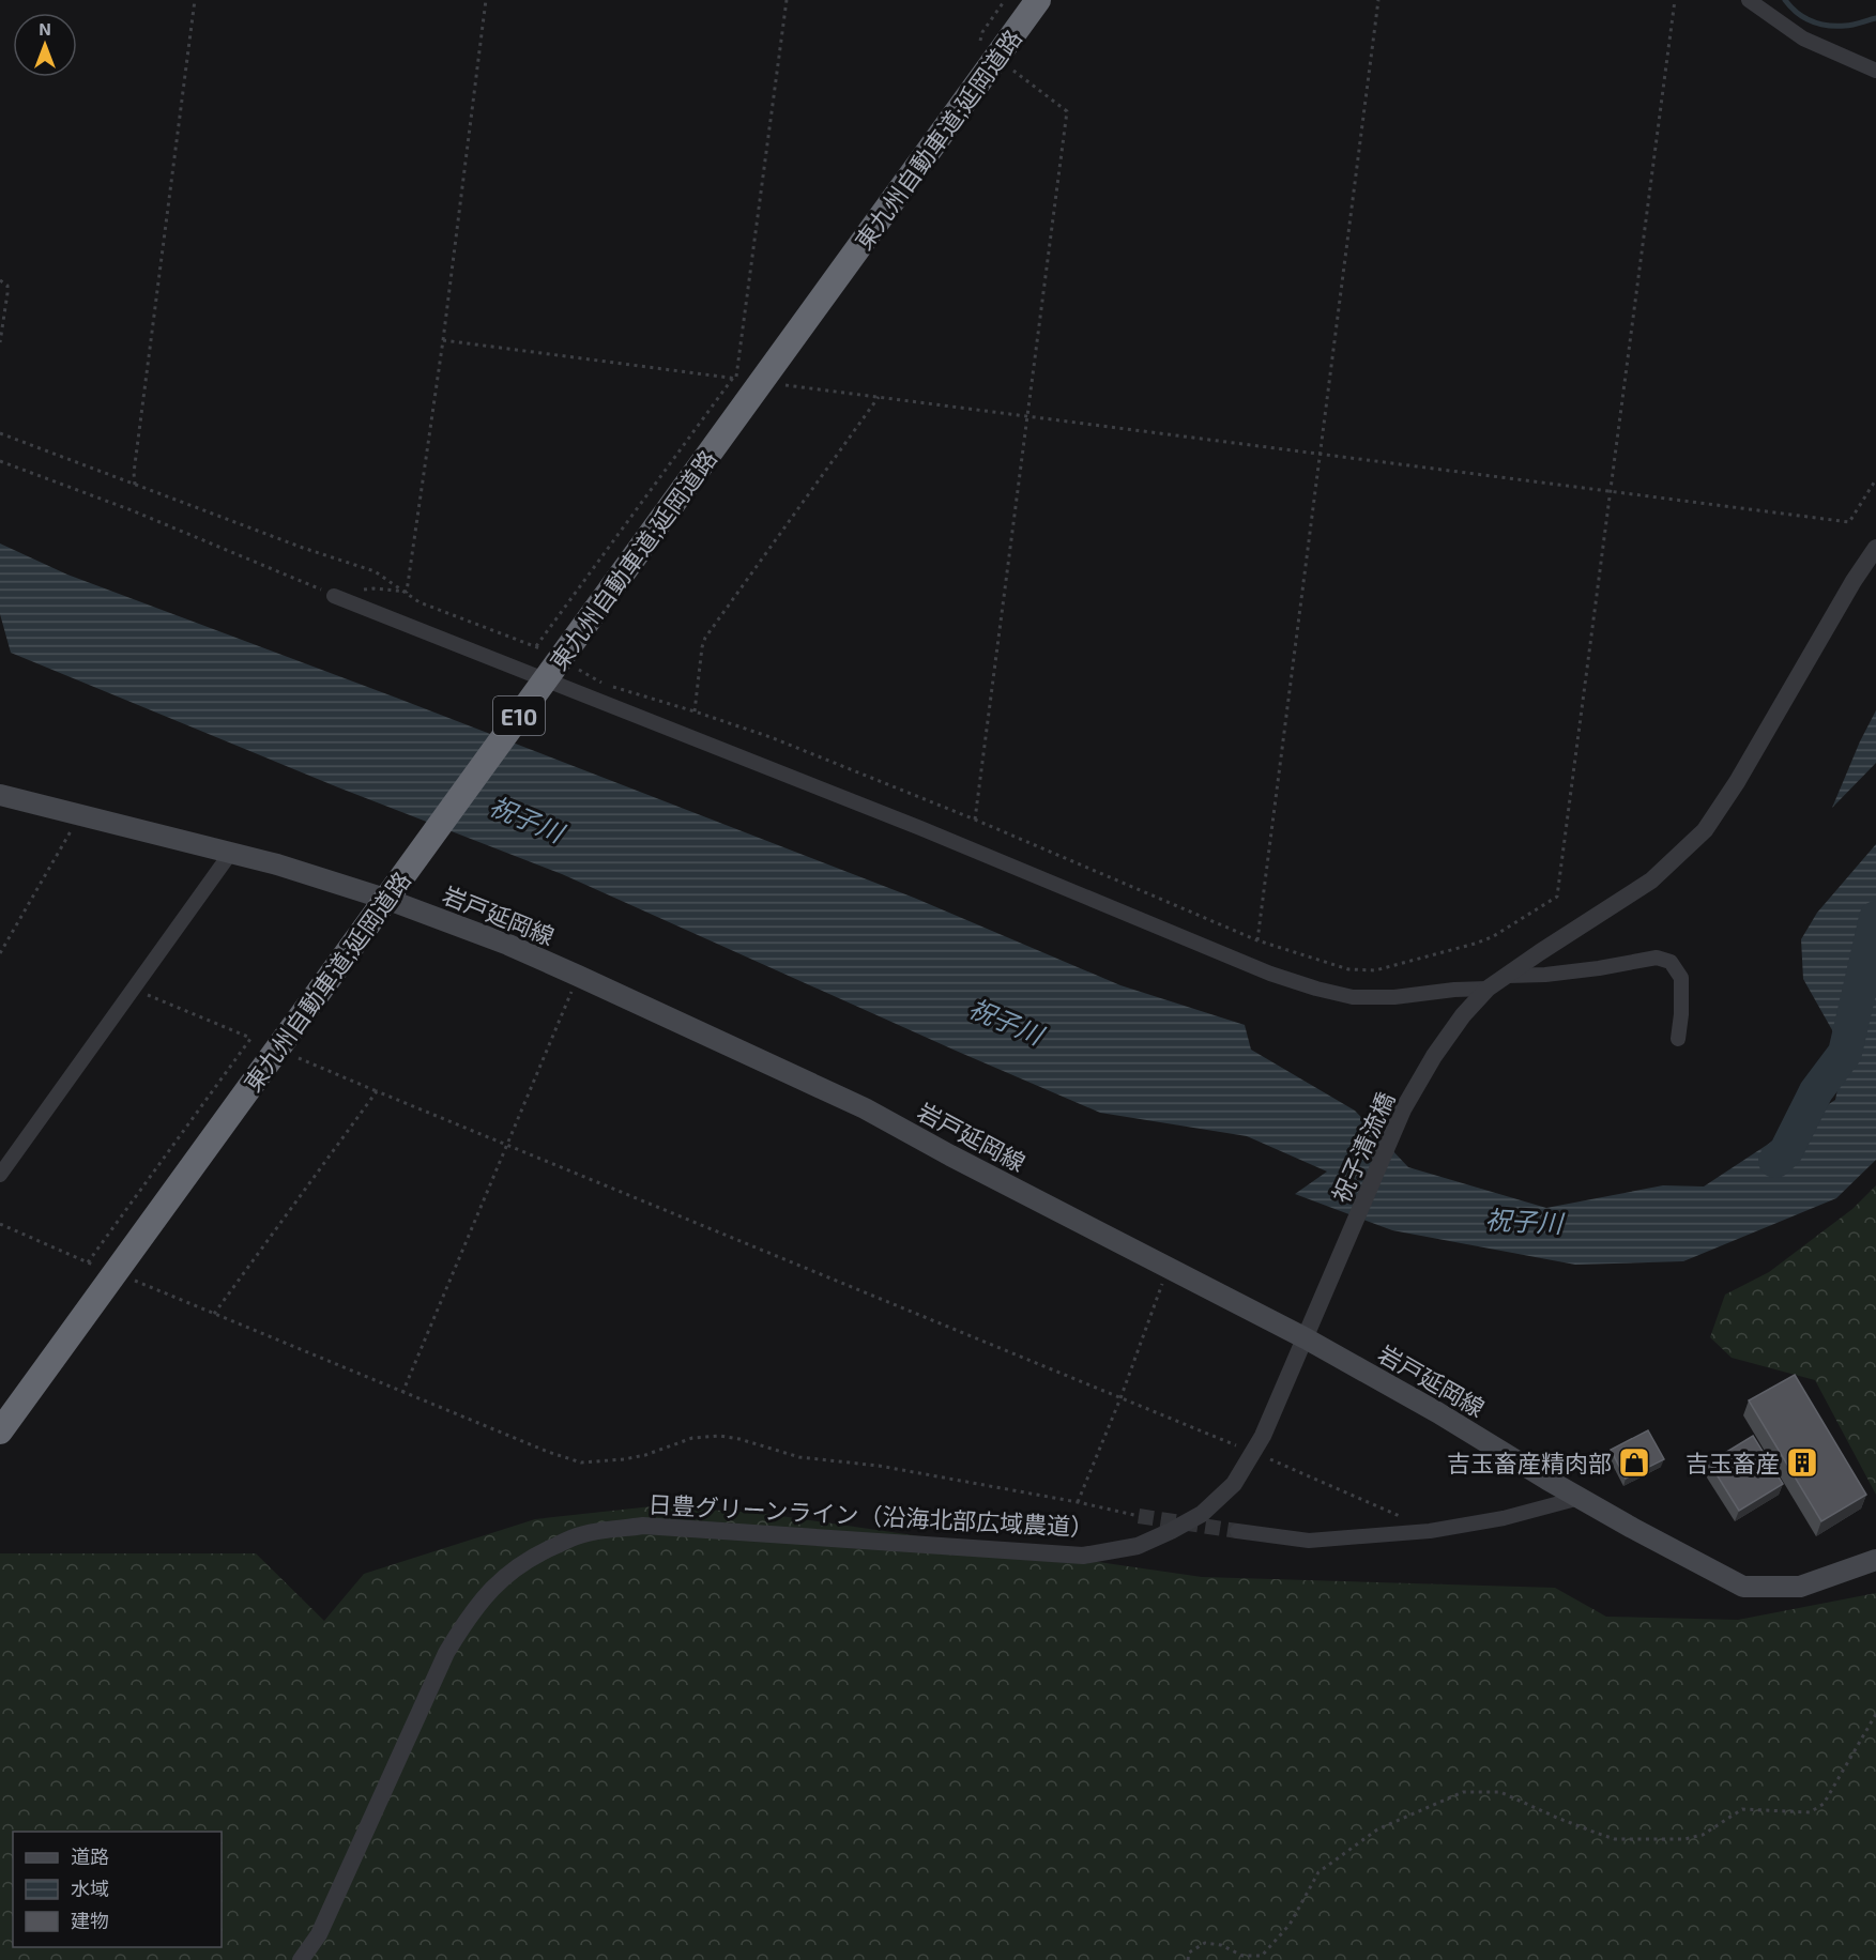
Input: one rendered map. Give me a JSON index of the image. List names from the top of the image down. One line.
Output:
{"streets":{"highway":["東九州自動車道;延岡道路","E10"],"main road":["岩戸延岡線"],"street":["祝子清流橋","日豊グリーンライン（沿海北部広域農道）"]},"crossings":[["岩戸延岡線","日豊グリーンライン（沿海北部広域農道）"],["祝子清流橋","日豊グリーンライン（沿海北部広域農道）"]],"water":["祝子川"],"places":{"shop":["吉玉畜産精肉部"],"building":["吉玉畜産"]},"legend":["道路","水域","建物"],"north":"top"}
